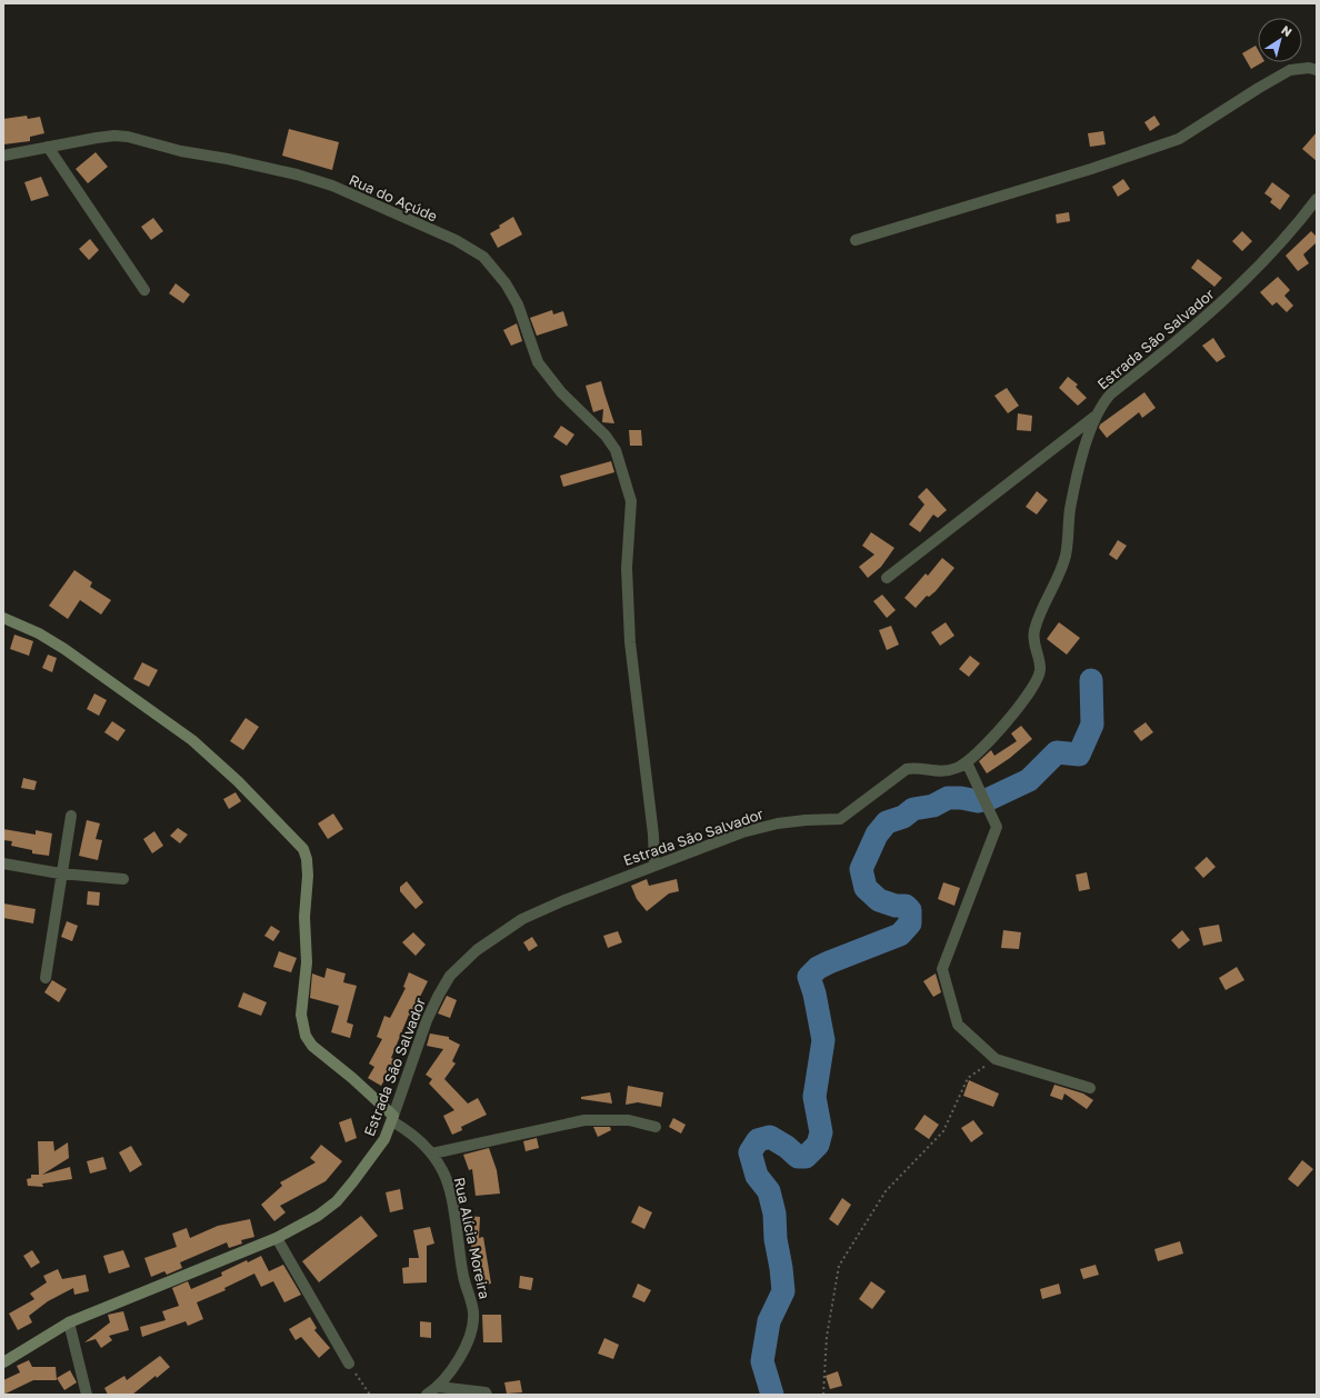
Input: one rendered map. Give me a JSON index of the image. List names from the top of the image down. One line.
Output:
{"streets":{"street":["Rua do Açúde","Estrada São Salvador","Rua Alícia Moreira"]},"crossings":[["Rua do Açúde","Estrada São Salvador"],["Estrada São Salvador","Rua Alícia Moreira"]],"north":"top right"}
